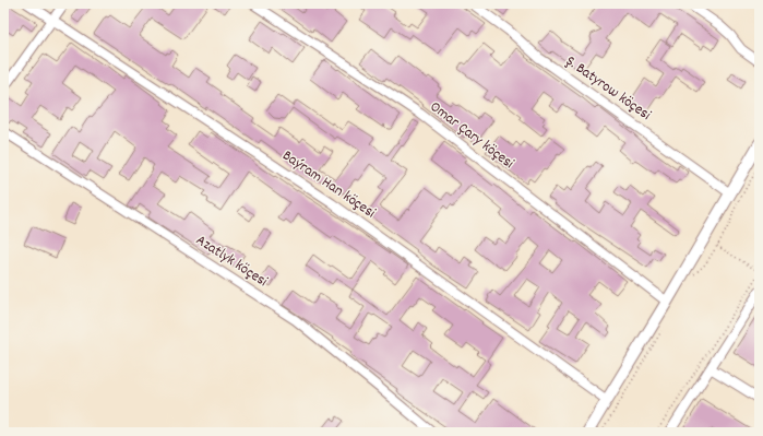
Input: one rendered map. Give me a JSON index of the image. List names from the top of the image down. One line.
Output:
{"streets":{"street":["Ş. Batyrow köçesi","Omar Çary köçesi","Baýram Han köçesi","Azatlyk köçesi"]}}
